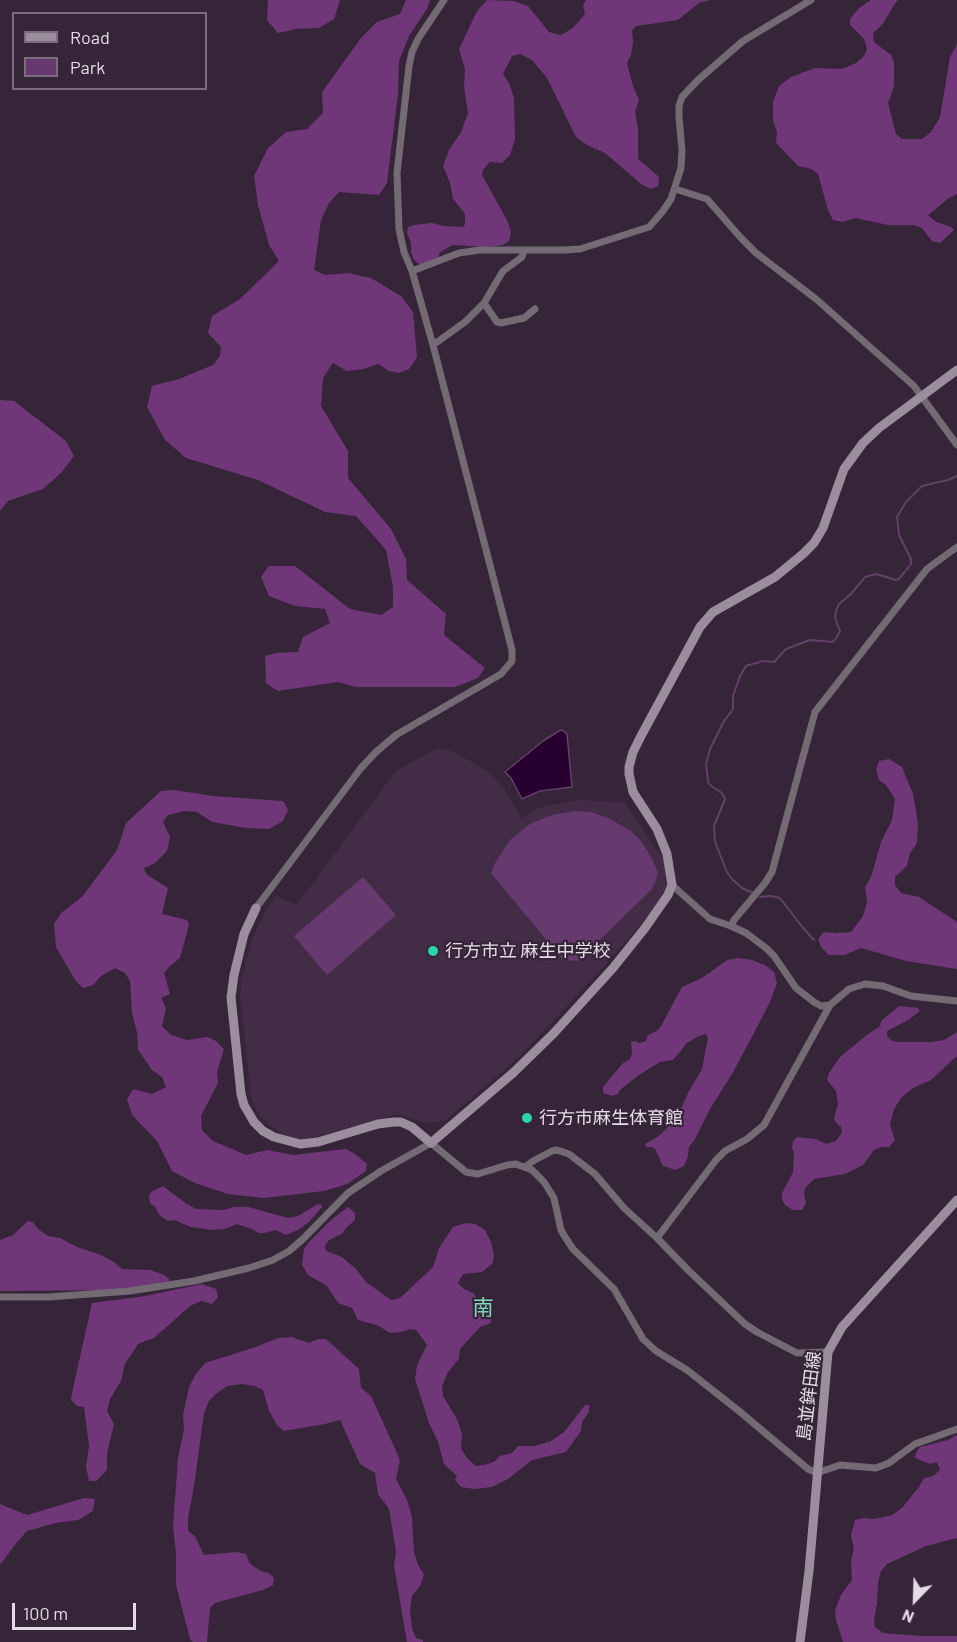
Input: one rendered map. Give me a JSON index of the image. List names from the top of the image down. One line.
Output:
{"streets":{"street":["島並鉾田線"]},"districts":["南"],"places":["行方市立 麻生中学校","行方市麻生体育館"],"legend":["Road","Park"],"scale_bar":"100 m","north":"bottom left"}
